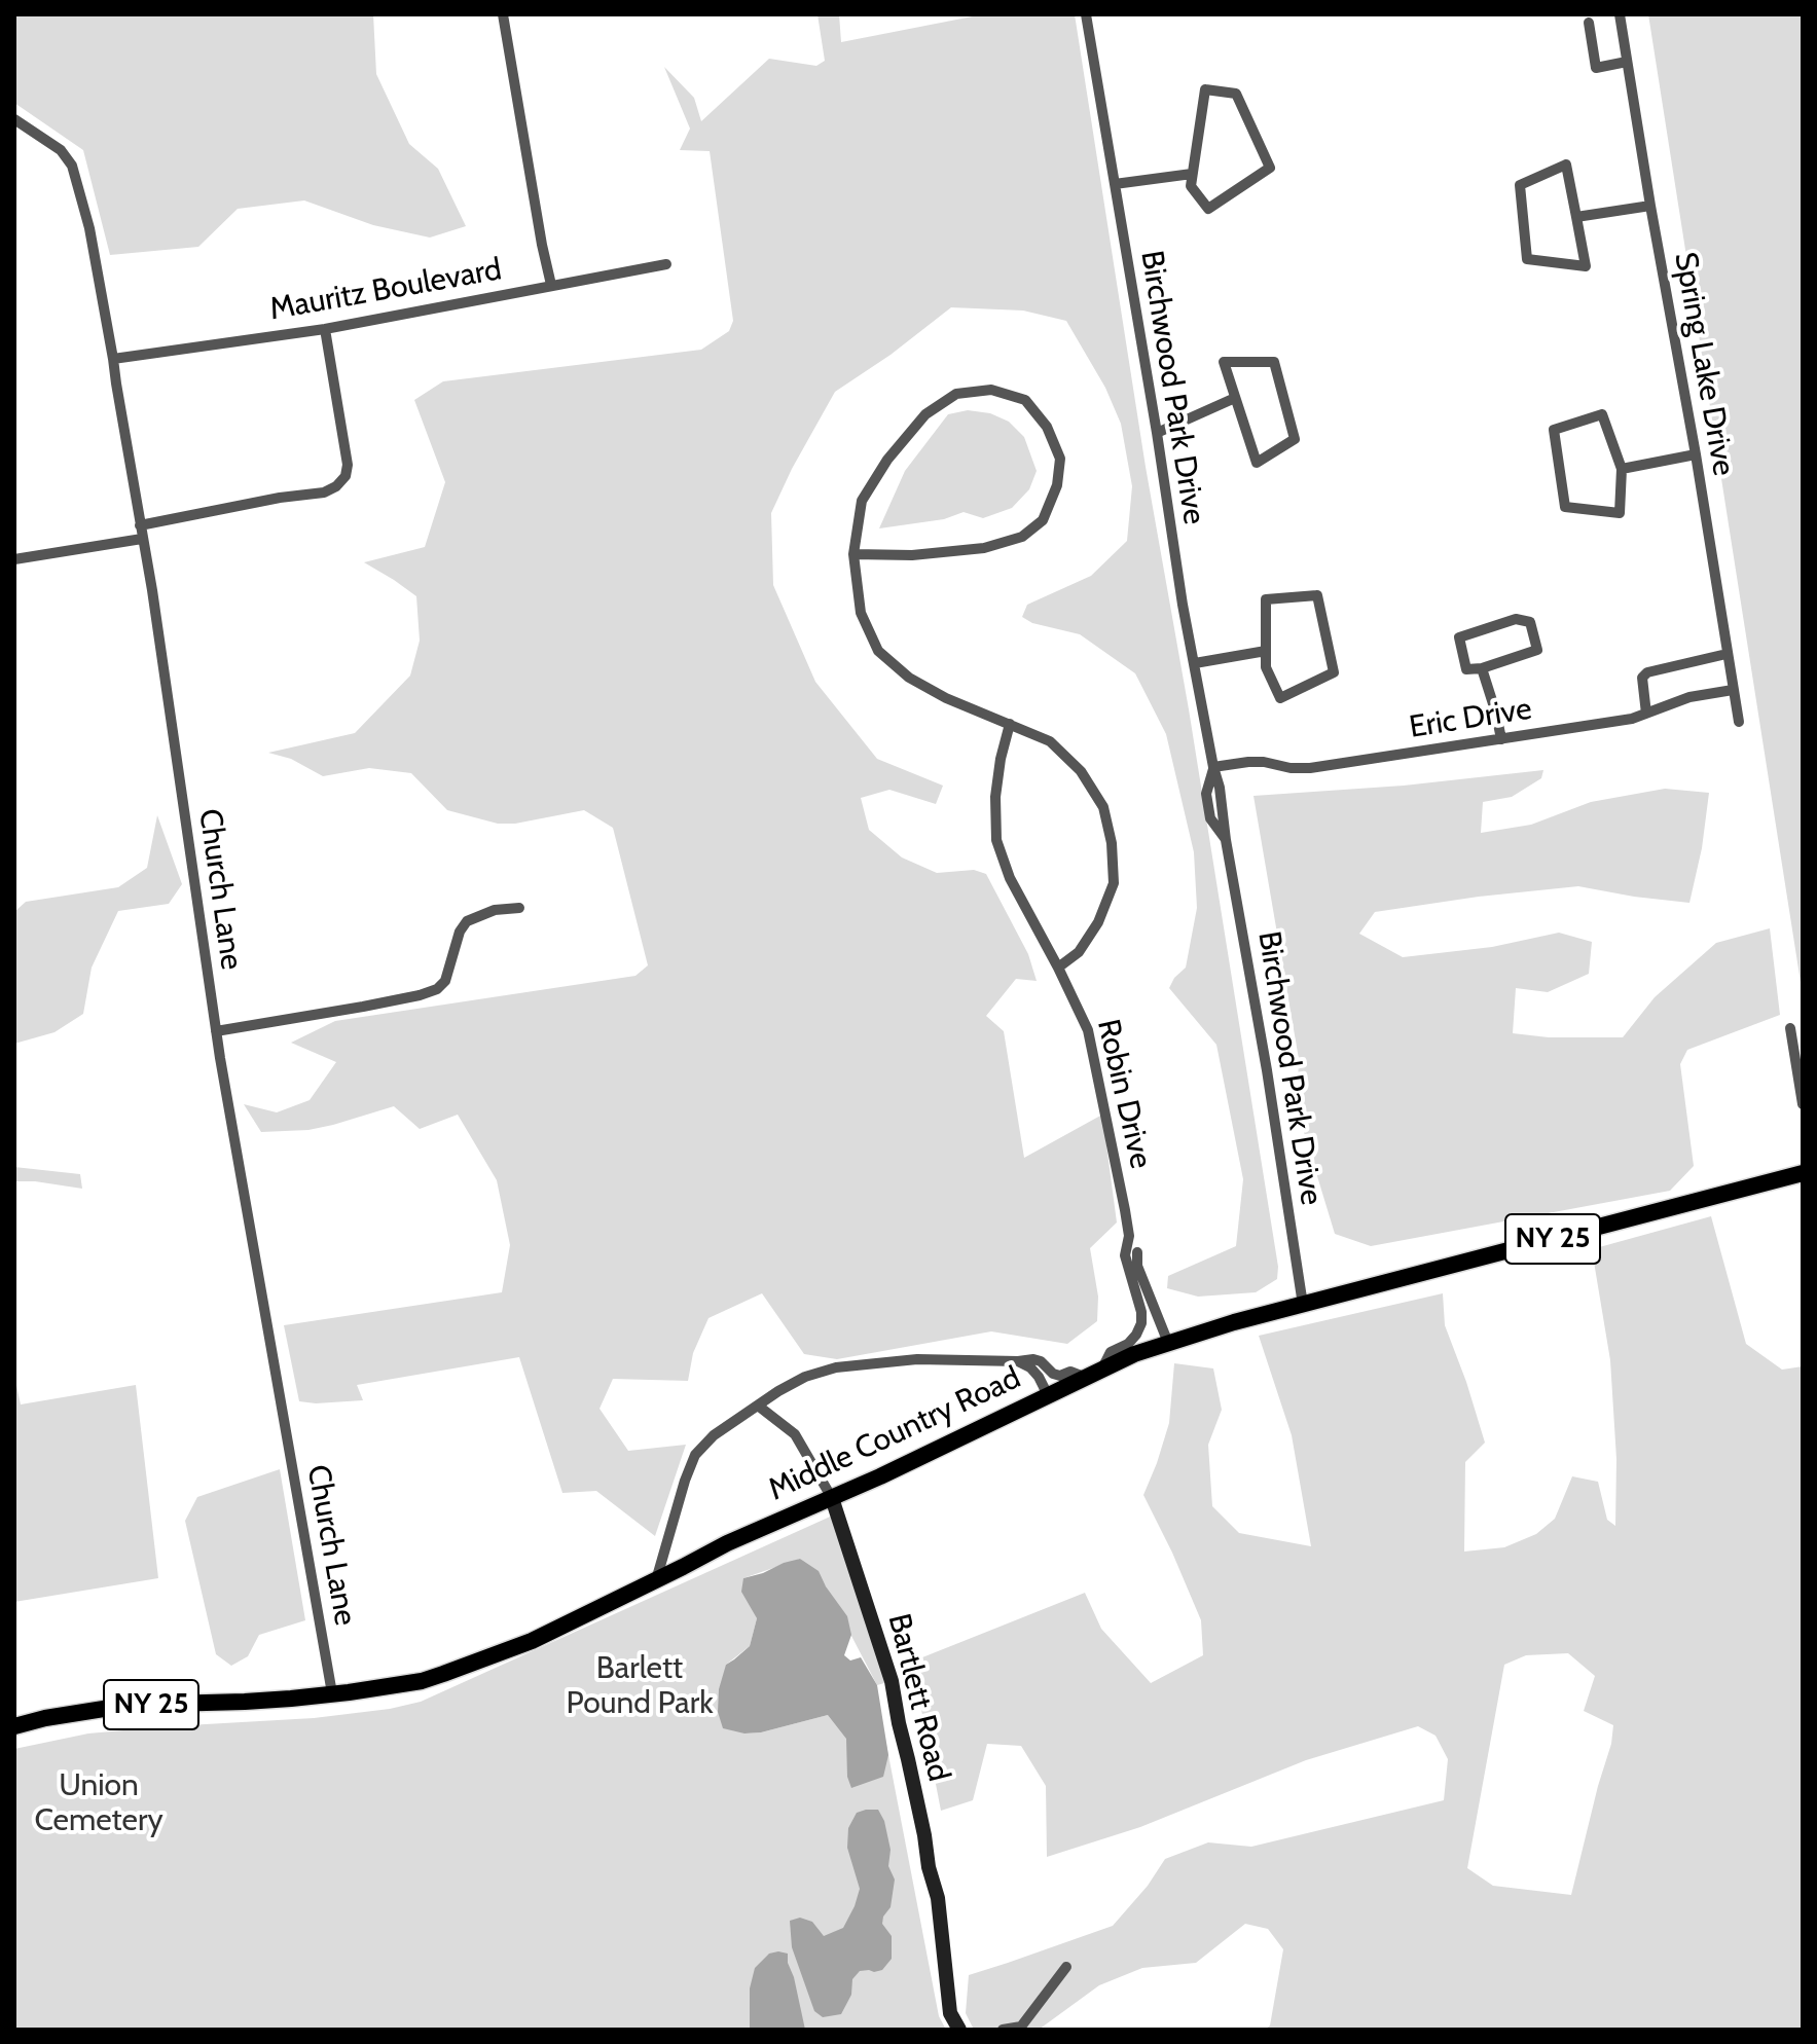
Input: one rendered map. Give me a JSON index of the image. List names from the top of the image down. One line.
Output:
{"streets":{"main road":["NY 25","Middle Country Road"],"street":["Mauritz Boulevard","Spring Lake Drive","Birchwood Park Drive","Eric Drive","Church Lane","Robin Drive","Bartlett Road"]},"crossings":[["Mauritz Boulevard","Church Lane"],["Spring Lake Drive","Eric Drive"],["Birchwood Park Drive","Eric Drive"],["Birchwood Park Drive","Middle Country Road"],["Church Lane","Middle Country Road"],["Robin Drive","Middle Country Road"],["Middle Country Road","Bartlett Road"]],"parks":["Barlett Pound Park","Union Cemetery"]}
